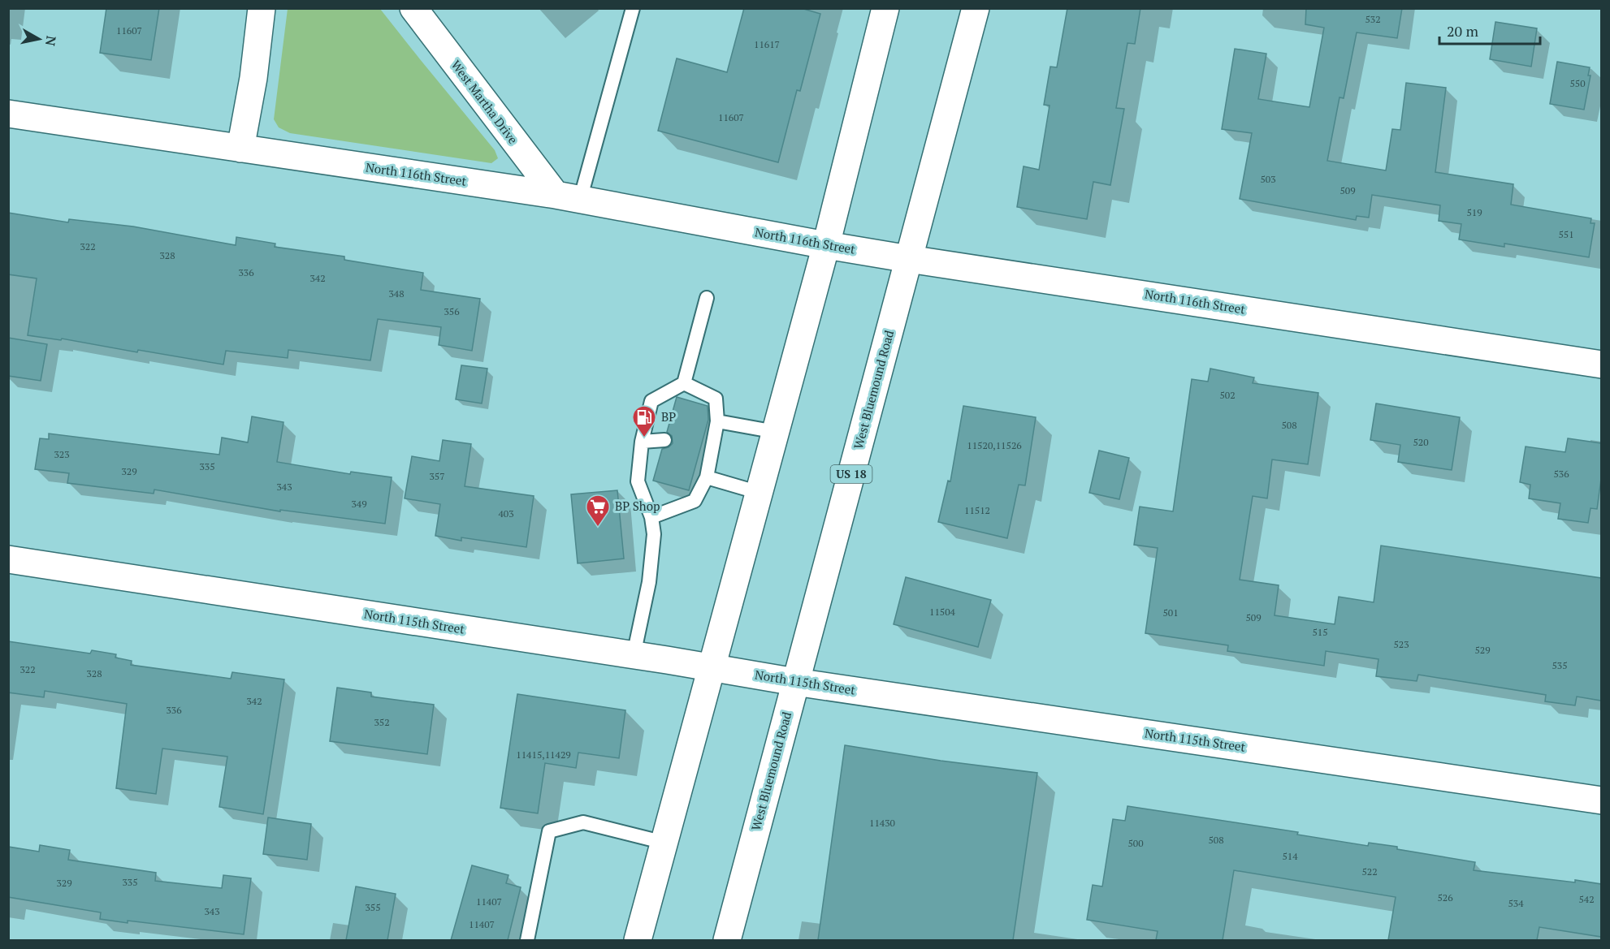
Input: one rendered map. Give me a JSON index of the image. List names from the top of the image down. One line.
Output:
{"streets":{"street":["West Martha Drive","North 116th Street","West Bluemound Road","US 18","North 115th Street"]},"crossings":[["West Martha Drive","North 116th Street"],["North 116th Street","West Bluemound Road"],["West Bluemound Road","North 115th Street"]],"places":{"fuel station":["BP"],"supermarket":["BP Shop"]},"house_numbers":["532","11607","11617","550","11607","503","509","519","551","322","328","336","342","348","356","502","508","520","11520,11526","323","335","329","536","357","343","349","11512","403","11504","501","509","515","523","529","535","322","328","342","336","352","11415,11429","11430","508","500","514","522","335","329","526","542","11407","534","355","343","11407"],"scale_bar":"20 m","north":"right"}
